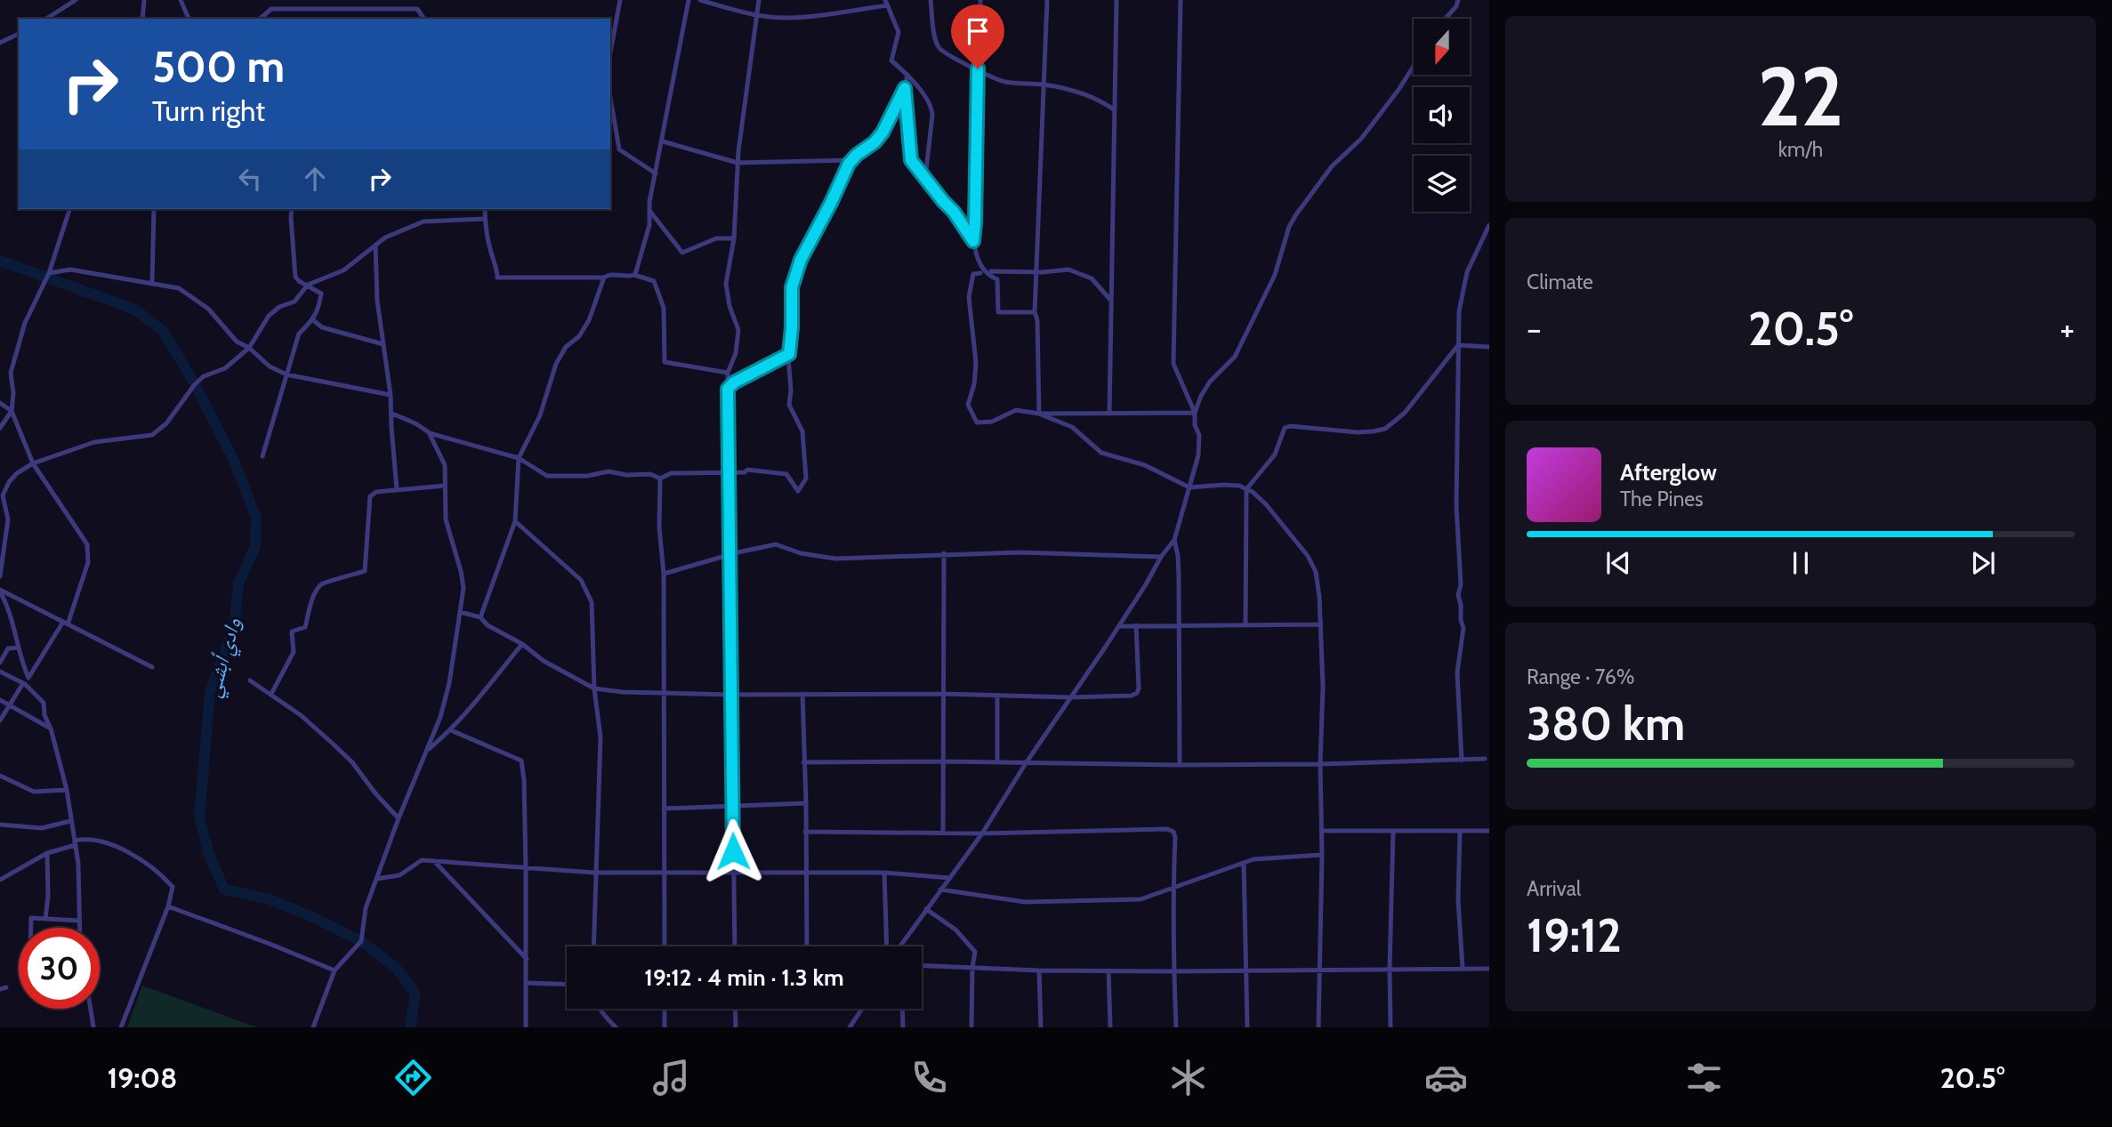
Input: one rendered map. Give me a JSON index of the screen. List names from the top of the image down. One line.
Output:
{"water":["وادي أبشي"],"north":"bottom","page":{"tile":[["22","km/h"],"Climate",["Range · 76%","380 km"],["Arrival","19:12"]],"turn":["500 m","Turn right"],"heat":["−","20.5°","+"],"song":["Afterglow","The Pines"],"limit":"30","trip":"19:12 · 4 min · 1.3 km","tabs":["19:08","20.5°"]}}
